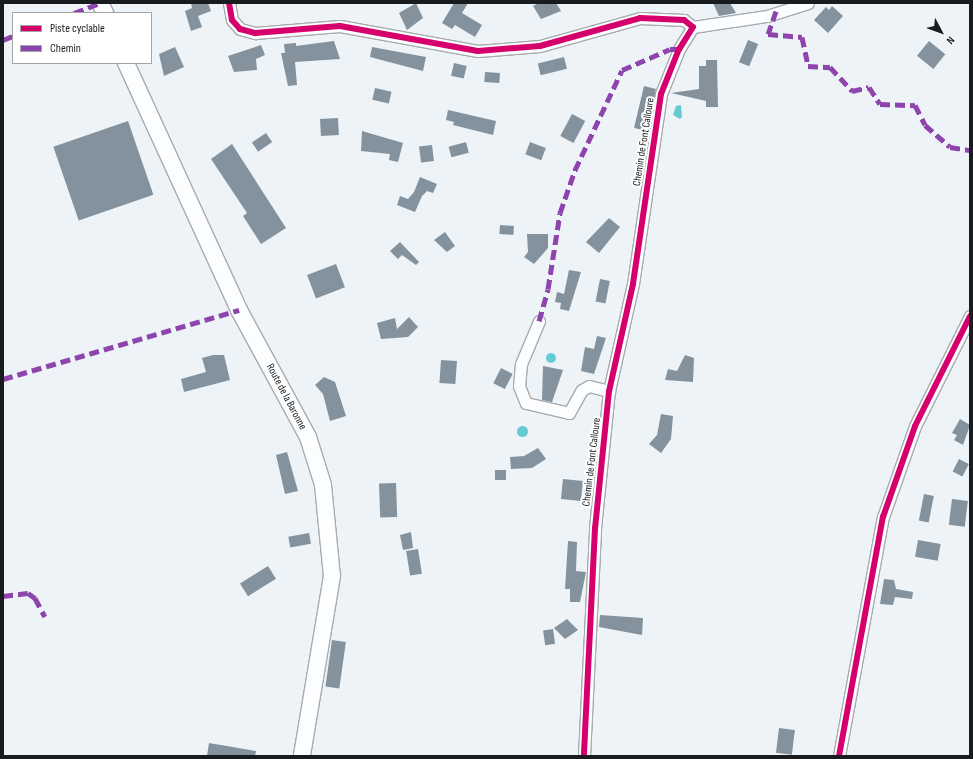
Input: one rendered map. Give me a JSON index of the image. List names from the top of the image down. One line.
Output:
{"streets":{"main road":["Route de la Baronne"],"street":["Chemin de Font Calloure"]},"legend":["Piste cyclable","Chemin"],"north":"bottom right"}
